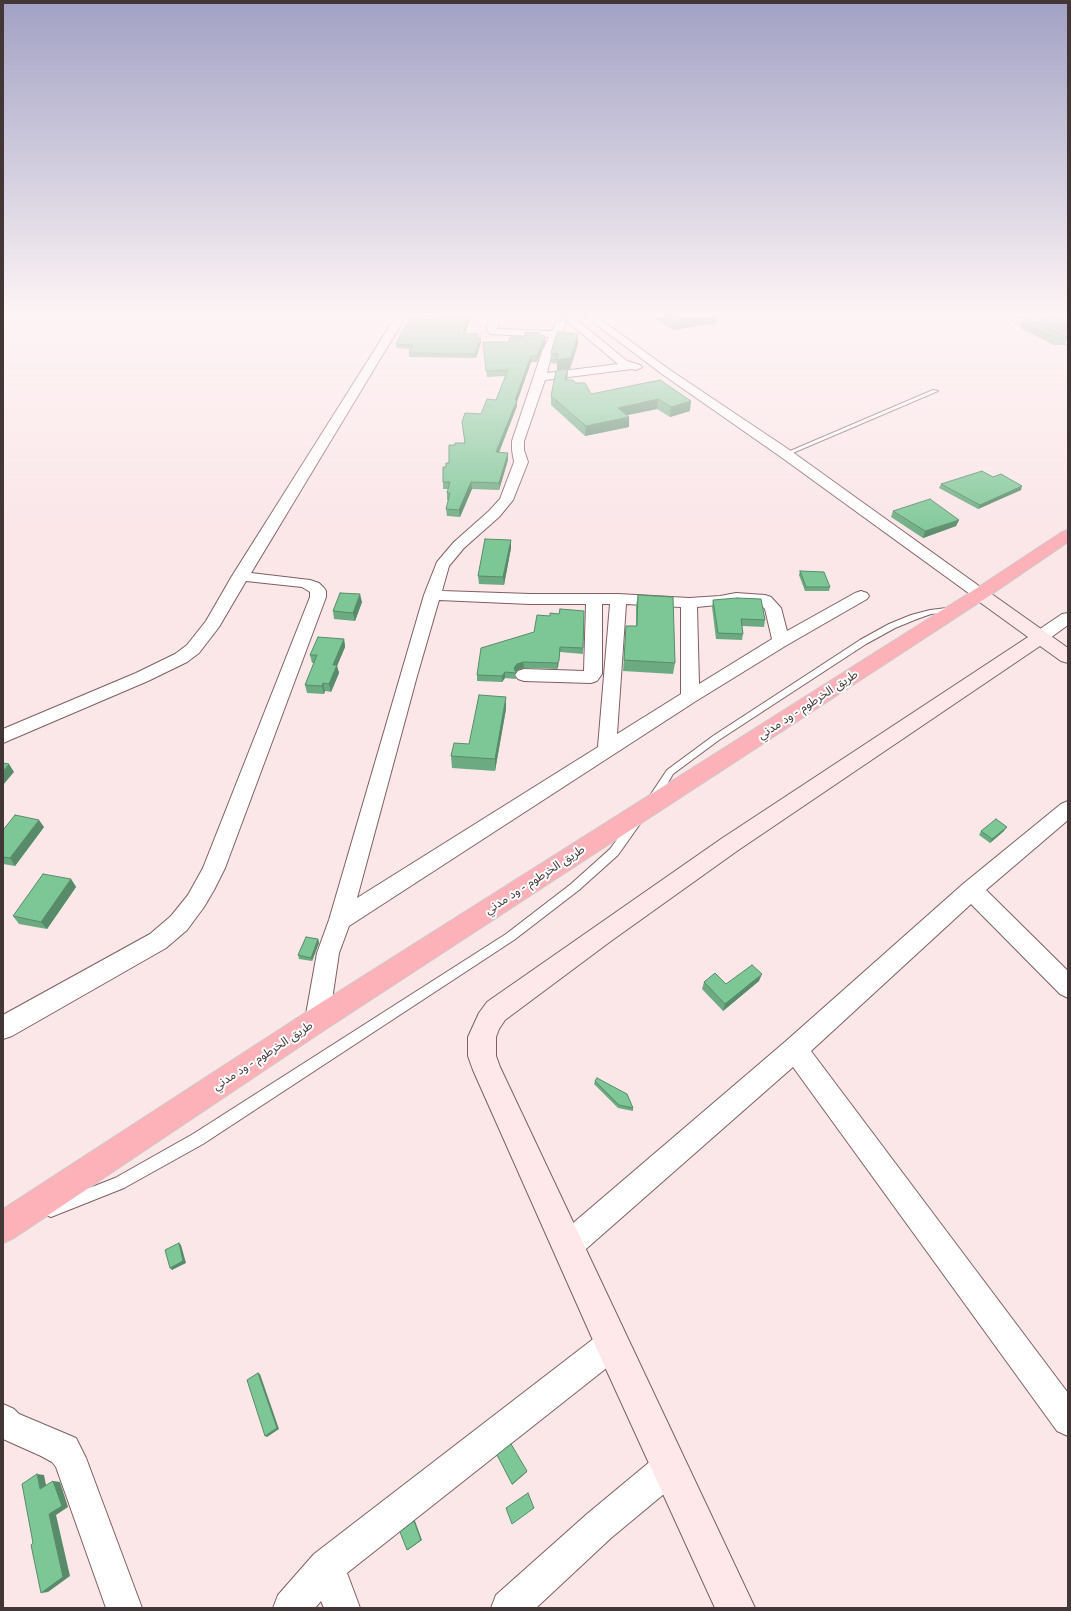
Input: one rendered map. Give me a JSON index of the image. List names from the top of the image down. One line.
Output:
{"streets":{"highway":["طريق الخرطوم - ود مدني"]}}
